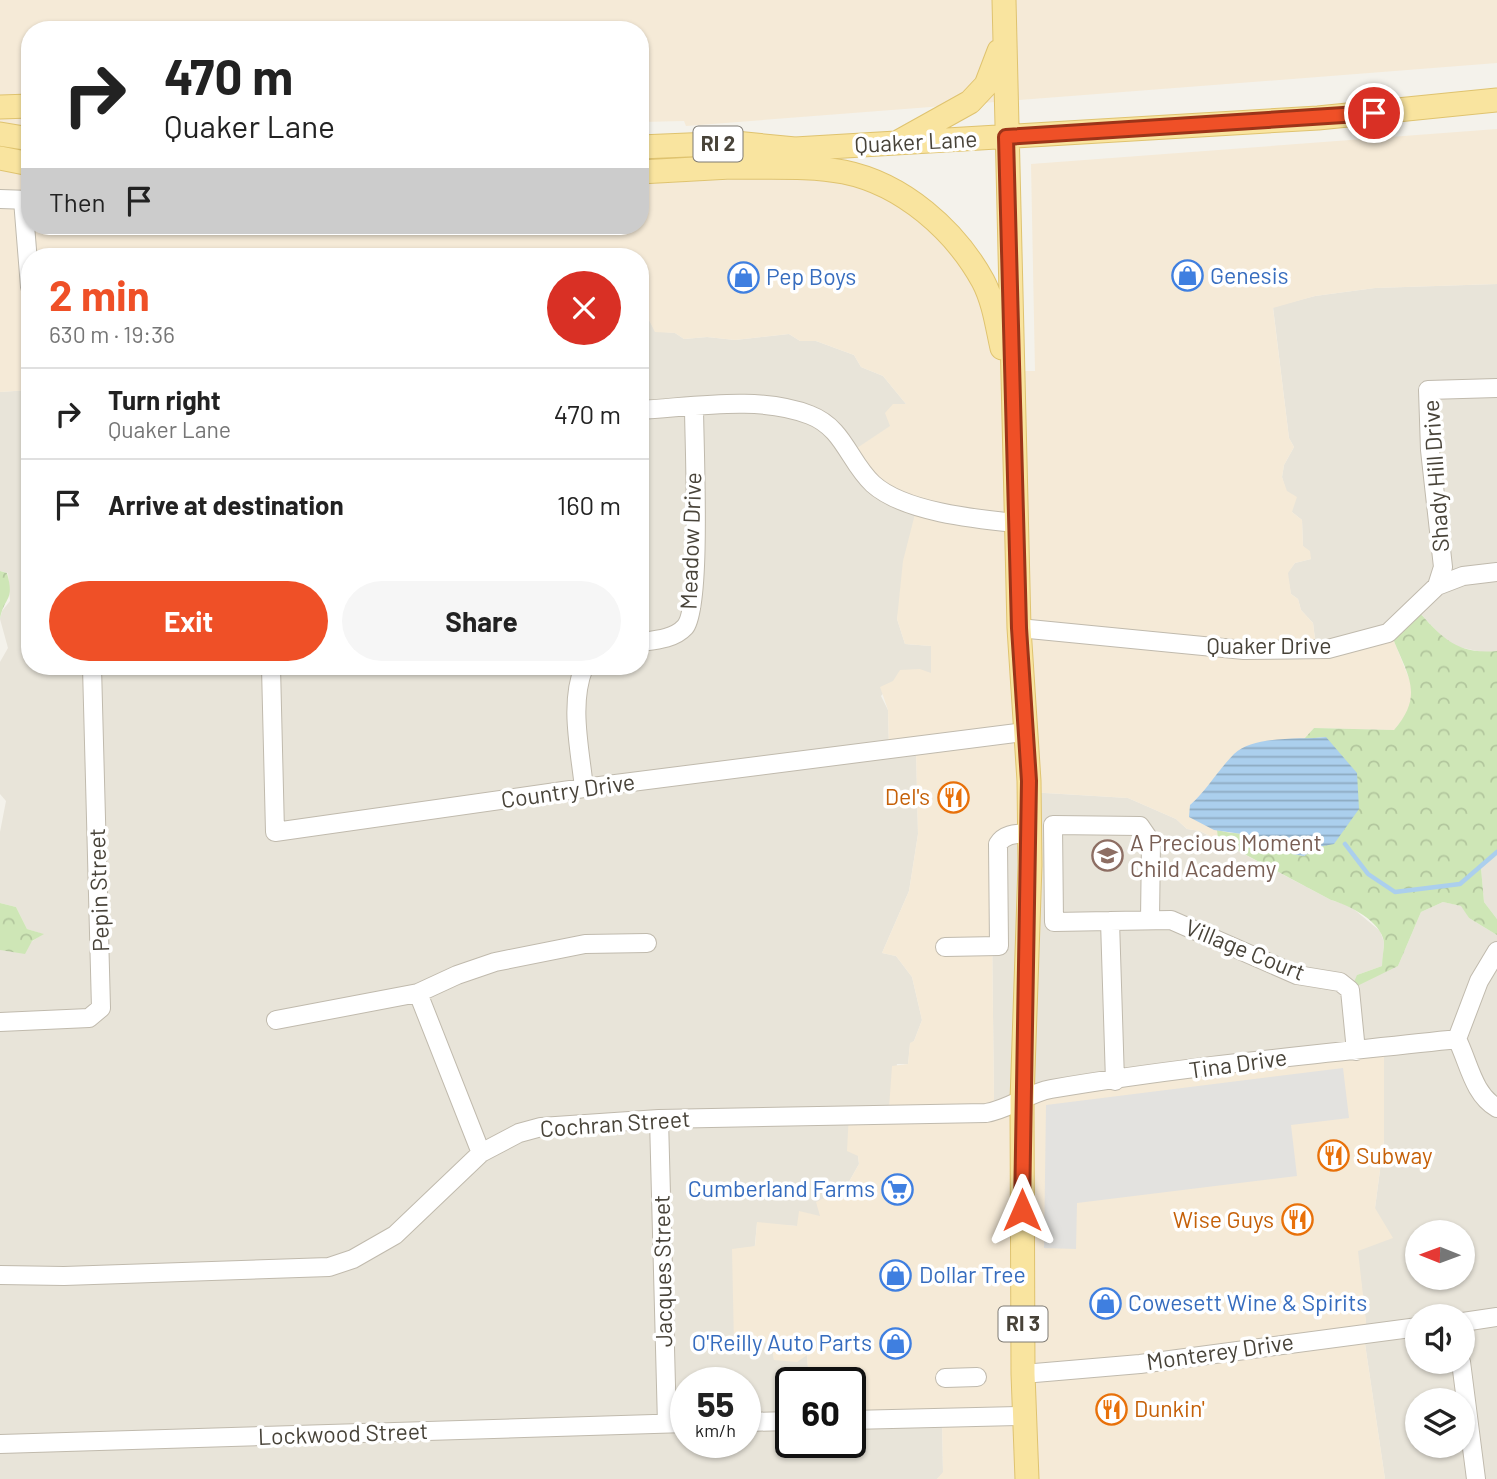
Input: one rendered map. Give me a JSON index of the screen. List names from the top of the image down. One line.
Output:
{"streets":{"main road":["Quaker Lane","RI 2","RI 3"],"street":["Shady Hill Drive","Meadow Drive","Quaker Drive","Country Drive","Pepin Street","Village Court","Tina Drive","Cochran Street","Jacques Street","Monterey Drive","Lockwood Street"]},"crossings":[["Quaker Lane","RI 3"],["Shady Hill Drive","Quaker Drive"],["Quaker Drive","RI 3"],["Country Drive","RI 3"],["Village Court","Tina Drive"],["Tina Drive","Cochran Street"],["Tina Drive","RI 3"],["Cochran Street","Jacques Street"],["Cochran Street","RI 3"],["Jacques Street","Lockwood Street"],["RI 3","Monterey Drive"]],"places":{"shop":["Genesis","Pep Boys","Dollar Tree","Cowesett Wine & Spirits","O'Reilly Auto Parts"],"restaurant":["Del's","Subway","Wise Guys","Dunkin'"],"school or university":["A Precious Moment Child Academy"],"supermarket":["Cumberland Farms"]},"north":"left","page":{"turn":["470 m","Quaker Lane"],"then":"Then","heading":["2 min","630 m · 19:36"],"list":[{"name":"Turn right","note":"Quaker Lane","value":"470 m"},{"name":"Arrive at destination","value":"160 m"}],"buttons":["Exit","Share"],"speed":"55 km/h","limit":"60"}}
